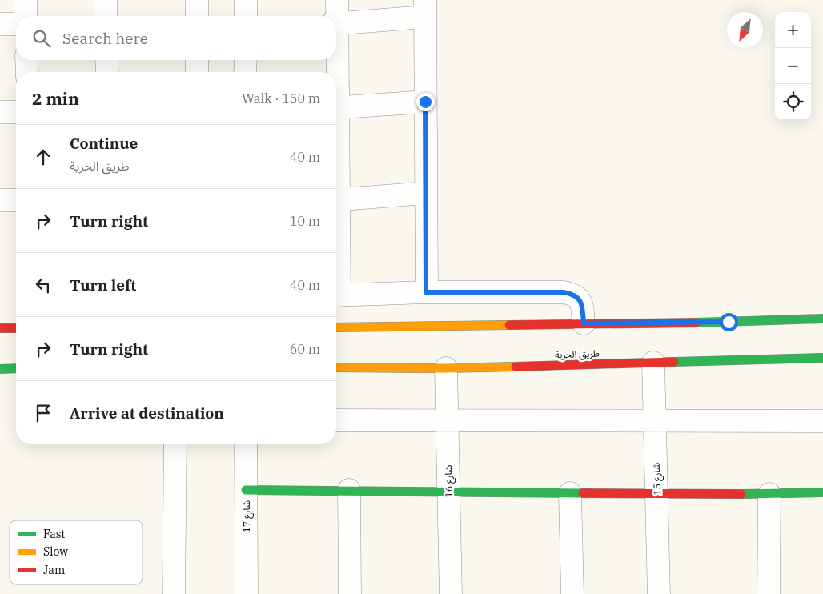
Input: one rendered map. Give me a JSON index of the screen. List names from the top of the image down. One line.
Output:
{"streets":{"main road":["طريق الحرية"],"street":["شارع 15","شارع 16","شارع 17"]},"crossings":[["طريق الحرية","شارع 15"],["طريق الحرية","شارع 16"]],"legend":["Fast","Slow","Jam"],"north":"bottom left","page":{"map_buttons":["+","−"],"search":"Search here","heading":["2 min","Walk · 150 m"],"list":[["Continue","طريق الحرية","40 m"],["Turn right","10 m"],["Turn left","40 m"],["Turn right","60 m"],"Arrive at destination"]}}
